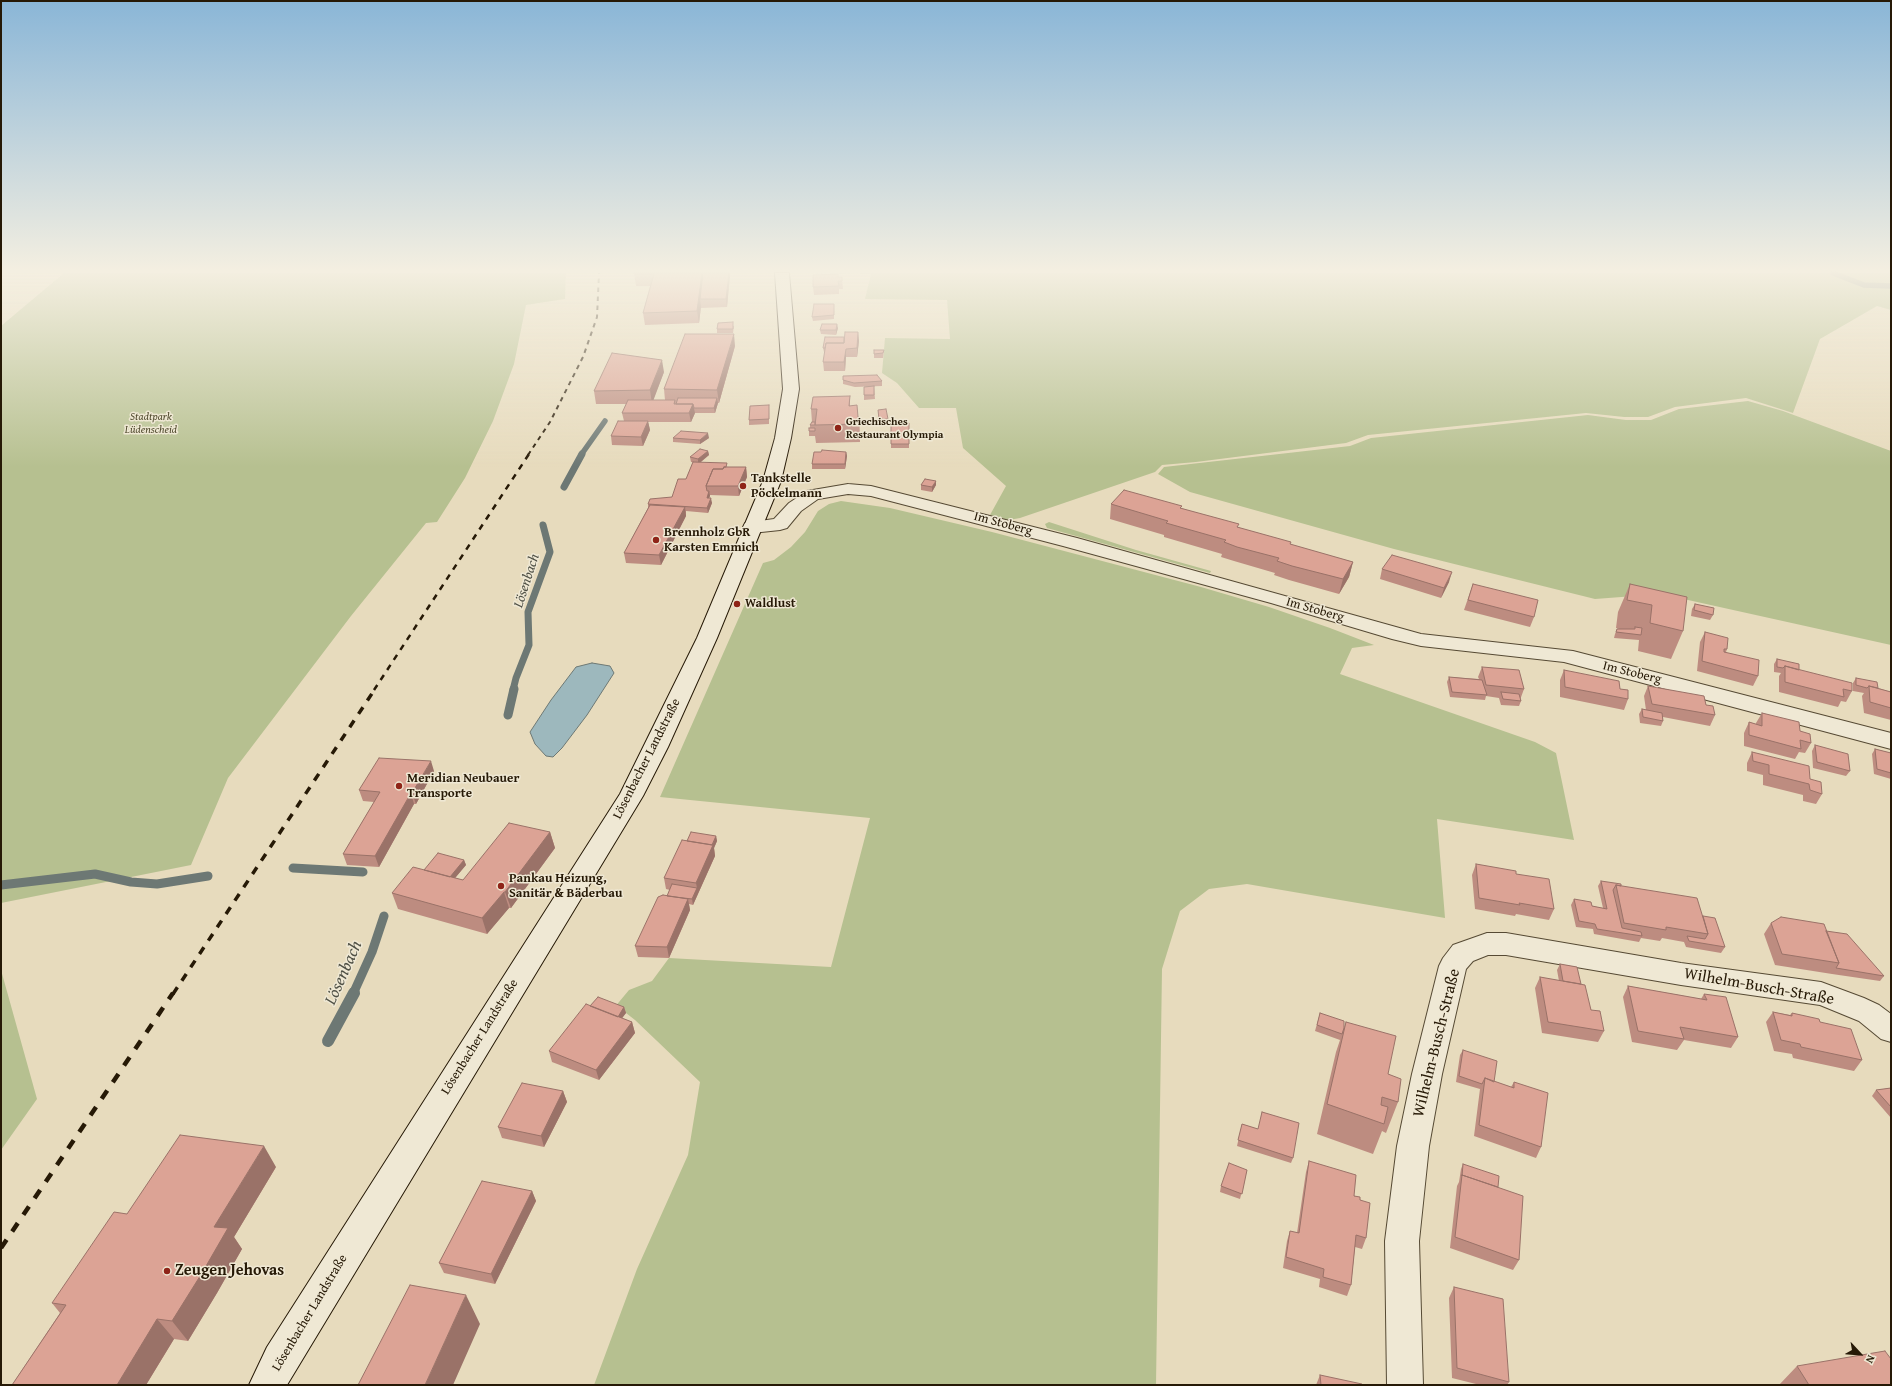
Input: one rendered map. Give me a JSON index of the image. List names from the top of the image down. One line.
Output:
{"streets":{"street":["Im Stoberg","Lösenbacher Landstraße","Wilhelm-Busch-Straße"]},"crossings":[["Im Stoberg","Lösenbacher Landstraße"]],"water":["Lösenbach"],"parks":["Stadtpark Lüdenscheid"],"places":["Griechisches Restaurant Olympia","Tankstelle Pöckelmann","Brennholz GbR Karsten Emmich","Waldlust","Meridian Neubauer Transporte","Pankau Heizung, Sanitär & Bäderbau","Zeugen Jehovas"],"north":"bottom right"}
